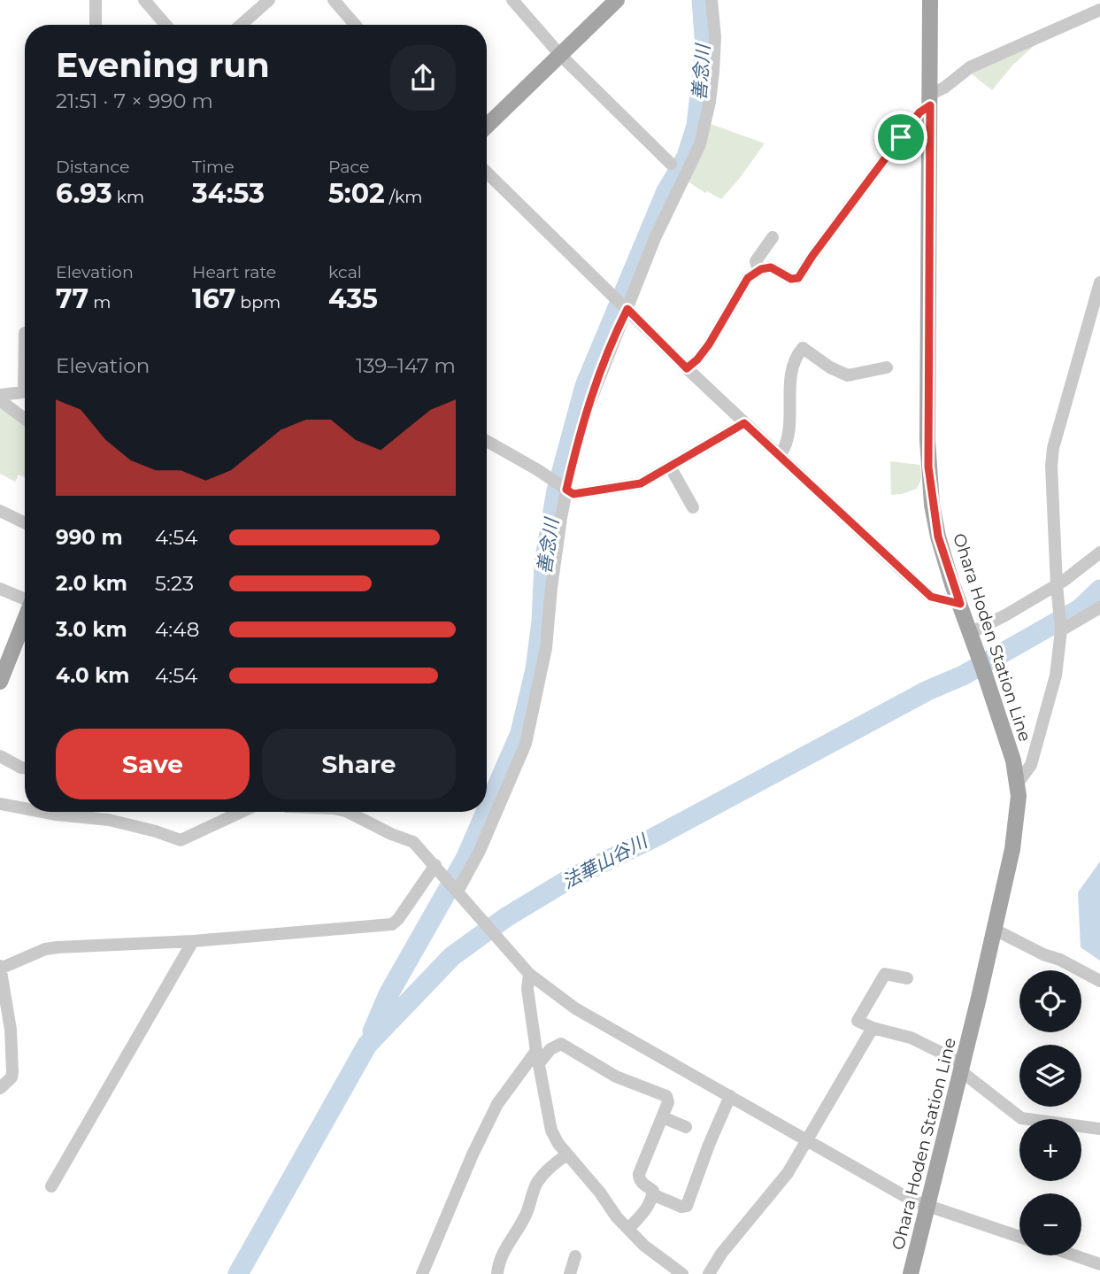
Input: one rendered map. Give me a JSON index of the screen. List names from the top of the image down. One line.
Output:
{"streets":{"main road":["Ohara Hoden Station Line"]},"water":["善念川","法華山谷川"],"page":{"heading":["Evening run","21:51 · 7 × 990 m"],"stats":[["Distance","6.93 km"],["Time","34:53"],["Pace","5:02 /km"],["Elevation","77 m"],["Heart rate","167 bpm"],["kcal","435"]],"chart":["Elevation","139–147 m"],"list":[{"name":"990 m","note":"4:54"},{"name":"2.0 km","note":"5:23"},{"name":"3.0 km","note":"4:48"},{"name":"4.0 km","note":"4:54"}],"buttons":["Save","Share"],"map_buttons":["+","−"]}}
